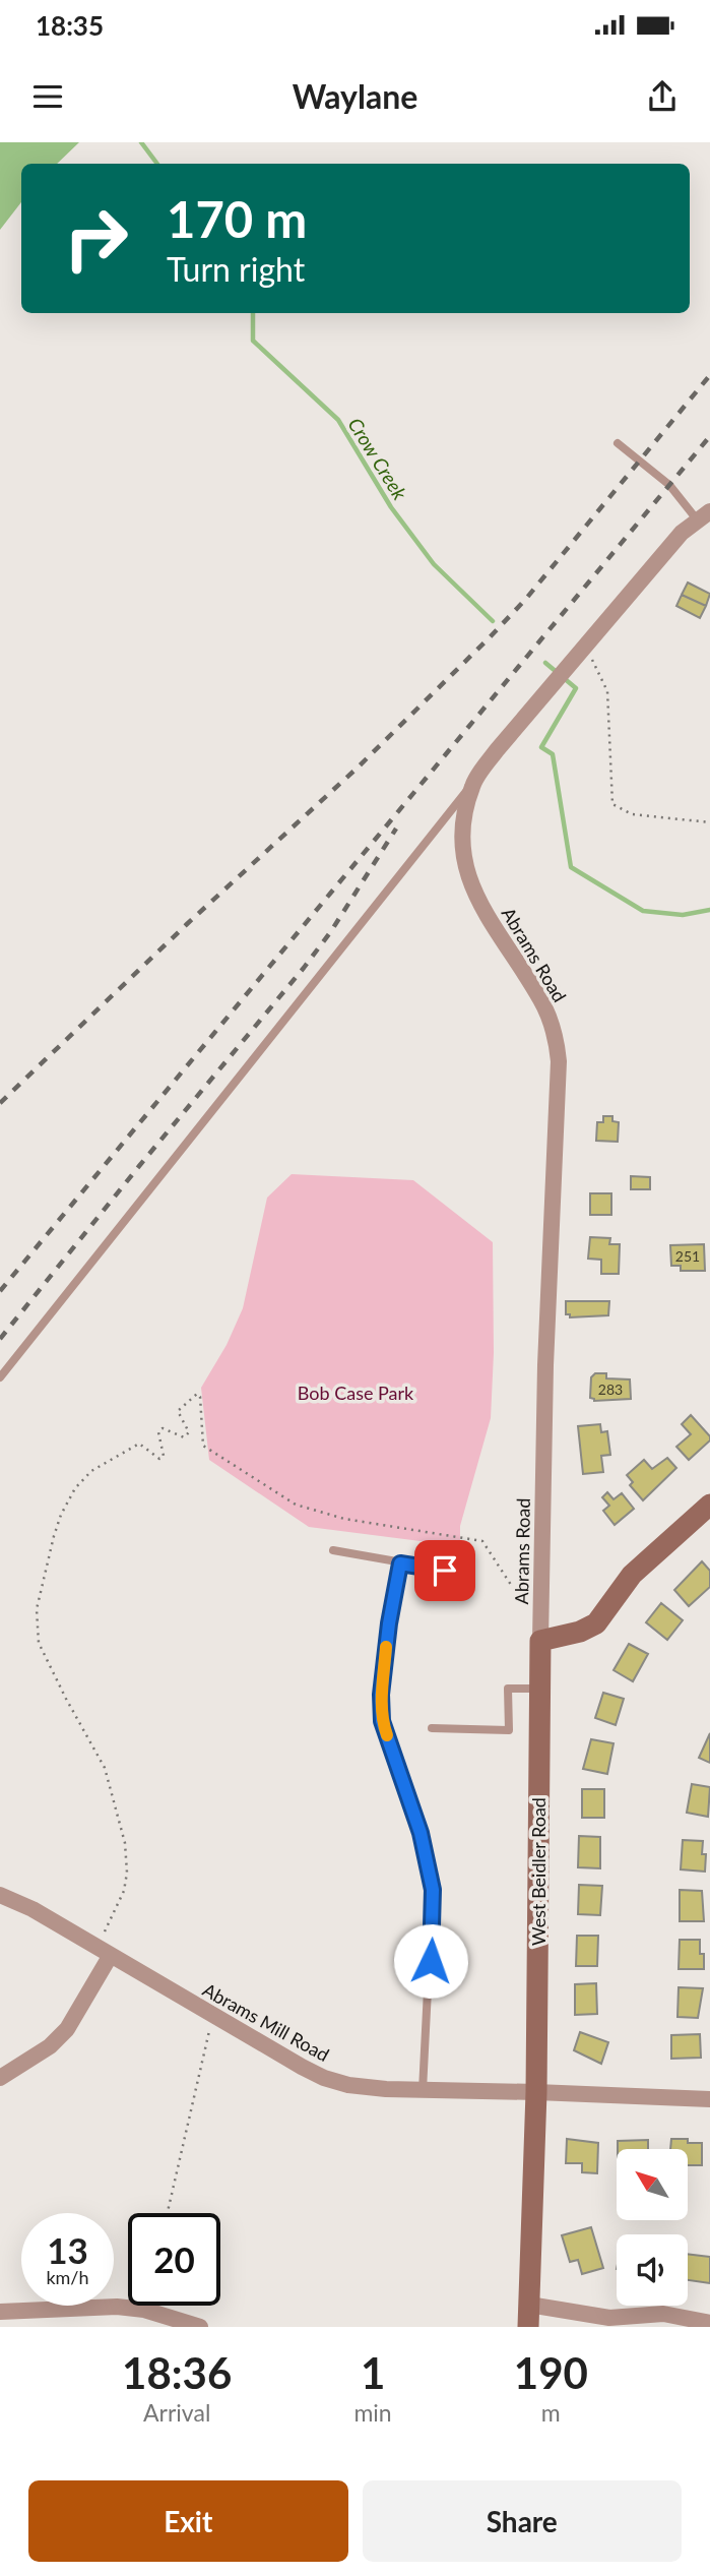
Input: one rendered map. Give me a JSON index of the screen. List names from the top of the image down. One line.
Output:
{"streets":{"street":["Abrams Road","West Beidler Road","Abrams Mill Road"]},"crossings":[["Abrams Road","West Beidler Road"],["West Beidler Road","Abrams Mill Road"]],"water":["Crow Creek"],"parks":["Bob Case Park"],"house_numbers":["251","283"],"north":"top left","page":{"status":"18:35","header":"Waylane","turn":["170 m","Turn right"],"speed":"13 km/h","limit":"20","eta":["18:36","Arrival","1","min","190","m"],"buttons":["Exit","Share"]}}
